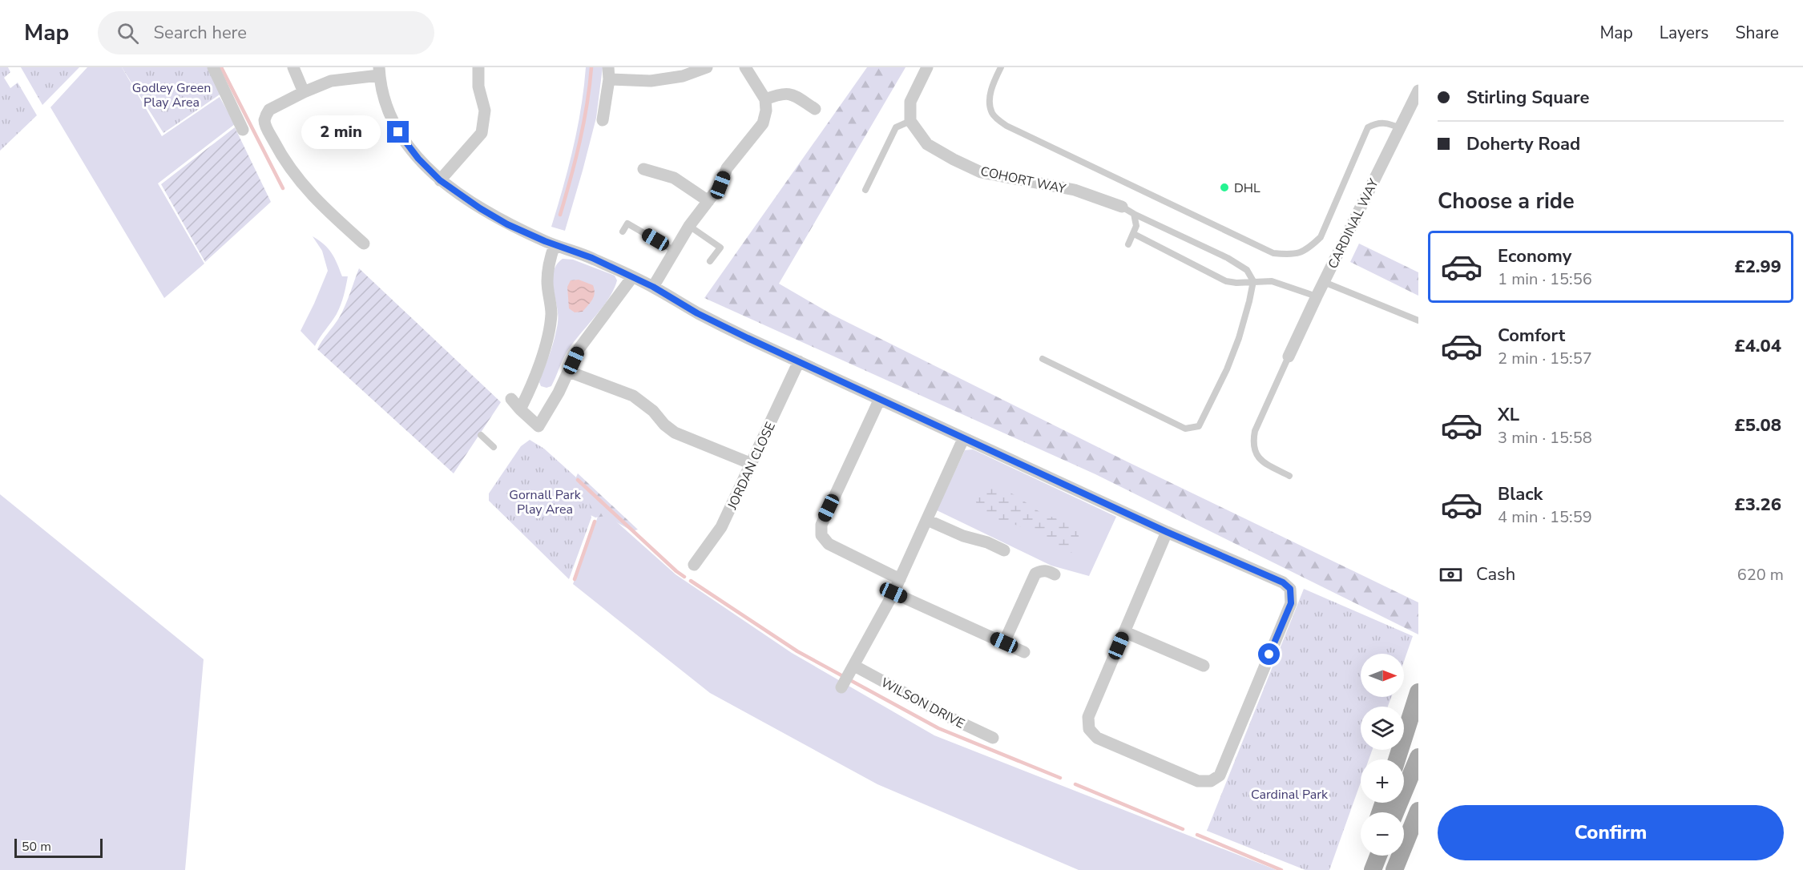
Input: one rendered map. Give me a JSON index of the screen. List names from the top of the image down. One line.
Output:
{"streets":{"street":["COHORT WAY","CARDINAL WAY","JORDAN CLOSE","WILSON DRIVE"]},"parks":["Godley Green Play Area","Gornall Park Play Area","Cardinal Park"],"places":["DHL"],"scale_bar":"50 m","north":"right","page":{"header":"Map","search":"Search here","nav":["Map","Layers","Share"],"banner":["Stirling Square","Doherty Road"],"bubble":"2 min","heading":"Choose a ride","list":[{"name":"Economy","note":"1 min · 15:56","value":"£2.99"},{"name":"Comfort","note":"2 min · 15:57","value":"£4.04"},{"name":"XL","note":"3 min · 15:58","value":"£5.08"},{"name":"Black","note":"4 min · 15:59","value":"£3.26"}],"pay":["Cash","620 m"],"map_buttons":["+","−"],"buttons":"Confirm","scale":"50 m"}}
